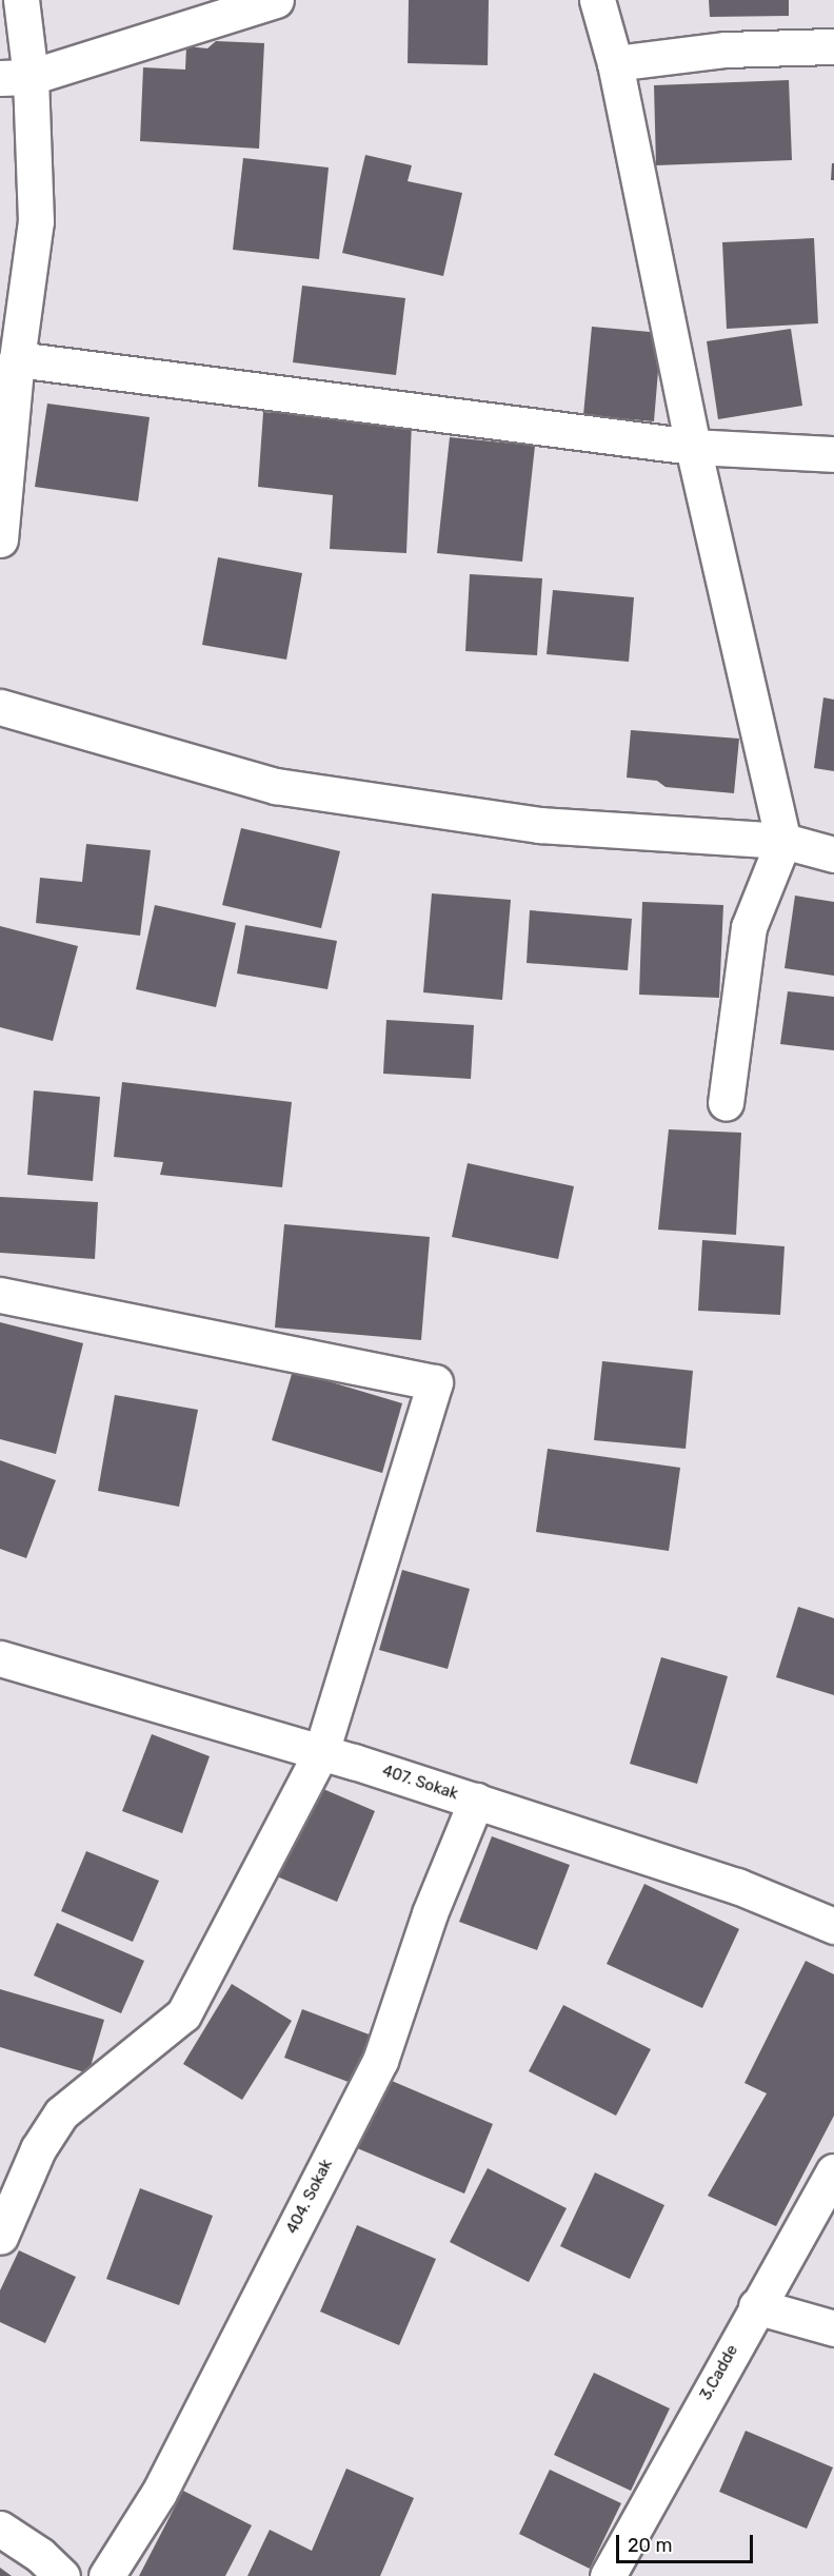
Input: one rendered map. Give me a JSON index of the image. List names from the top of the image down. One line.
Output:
{"streets":{"street":["407. Sokak","404. Sokak","3.Cadde"]},"crossings":[["407. Sokak","404. Sokak"]],"scale_bar":"20 m"}
